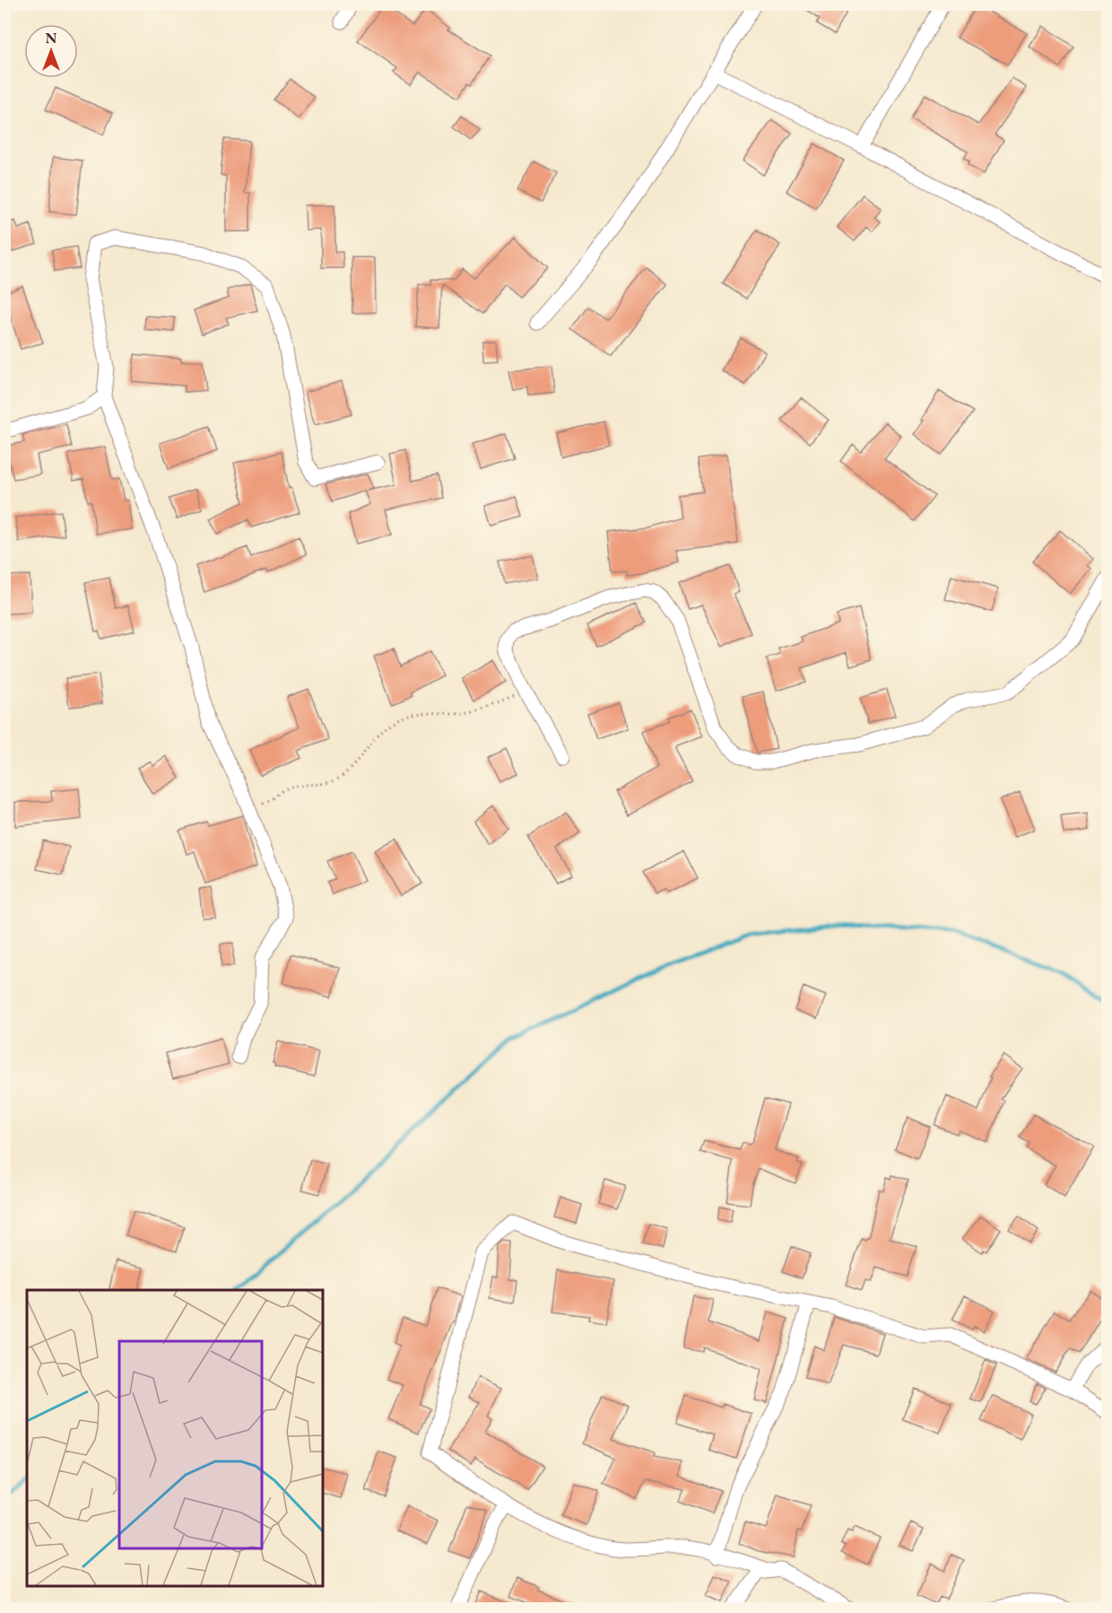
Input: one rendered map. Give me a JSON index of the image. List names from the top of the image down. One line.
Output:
{"north":"top"}
